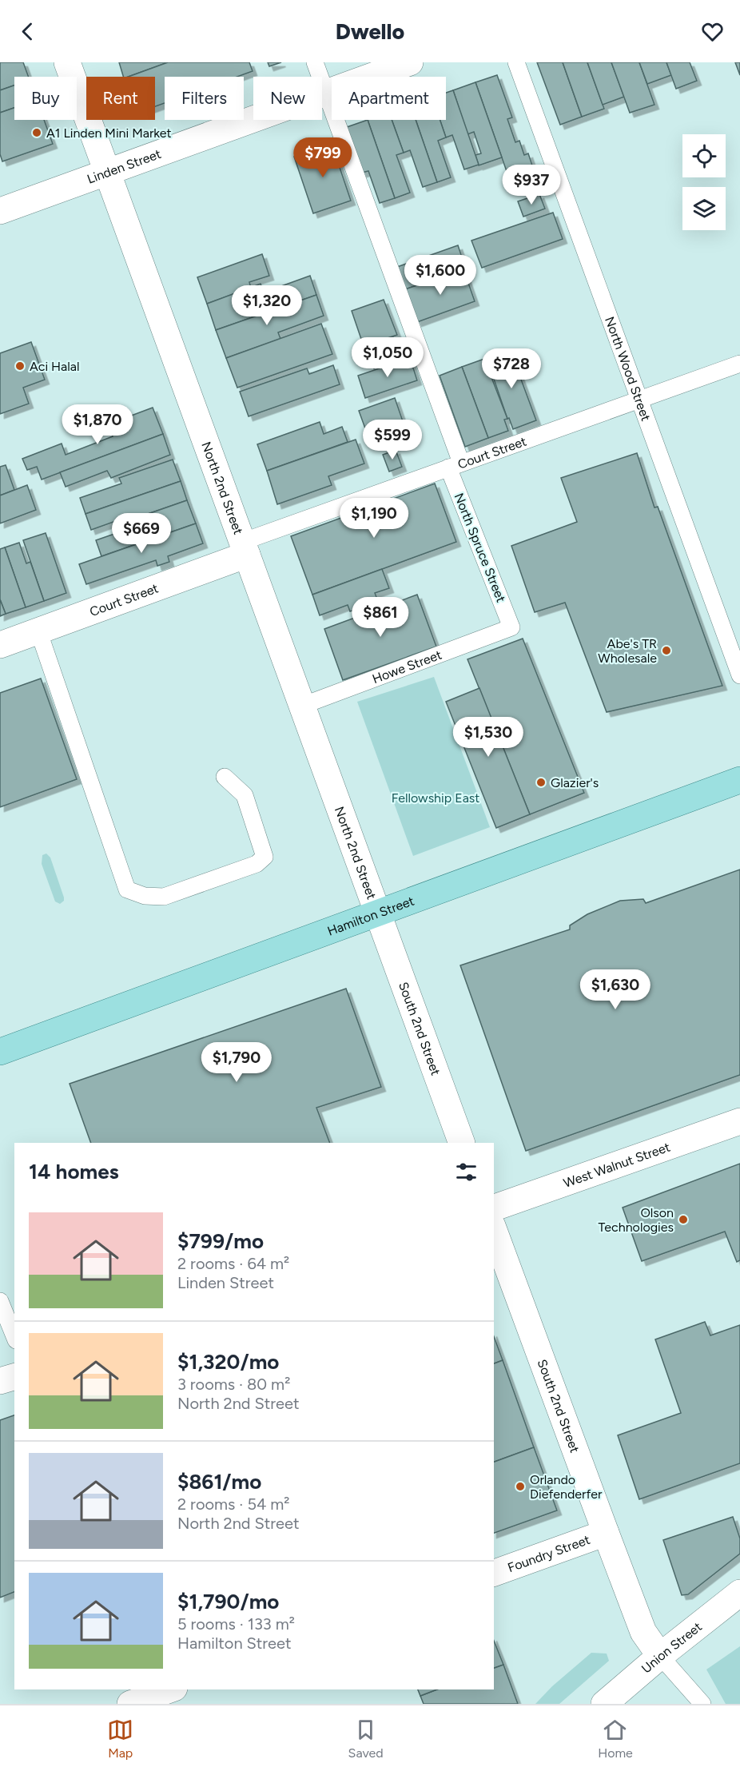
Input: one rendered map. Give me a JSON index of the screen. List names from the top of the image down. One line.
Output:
{"streets":{"main road":["Hamilton Street"],"street":["Linden Street","Court Street","North 2nd Street","South 2nd Street","West Walnut Street","Foundry Street","Union Street"],"lane":["North Wood Street","North Spruce Street","Howe Street"]},"crossings":[["Linden Street","North 2nd Street"],["Linden Street","North Spruce Street"],["North Wood Street","Court Street"],["Court Street","North 2nd Street"],["Court Street","North Spruce Street"],["North 2nd Street","Howe Street"],["North 2nd Street","Hamilton Street"],["North 2nd Street","South 2nd Street"],["North Spruce Street","Howe Street"],["Hamilton Street","South 2nd Street"],["South 2nd Street","Foundry Street"],["South 2nd Street","Union Street"]],"parks":["Fellowship East"],"places":["A1 Linden Mini Market","Aci Halal","Abe's TR Wholesale","Glazier's","Olson Technologies","Orlando Diefenderfer"],"page":{"header":"Dwello","chip":["Buy","Rent","Filters","New","Apartment"],"price":["$799","$937","$1,600","$1,320","$1,050","$728","$1,870","$599","$1,190","$669","$861","$1,530","$1,630","$1,790"],"heading":"14 homes","list":[{"name":"$799/mo","note":"2 rooms · 64 m² · Linden Street"},{"name":"$1,320/mo","note":"3 rooms · 80 m² · North 2nd Street"},{"name":"$861/mo","note":"2 rooms · 54 m² · North 2nd Street"},{"name":"$1,790/mo","note":"5 rooms · 133 m² · Hamilton Street"}],"tabs":["Map","Saved","Home"]}}
